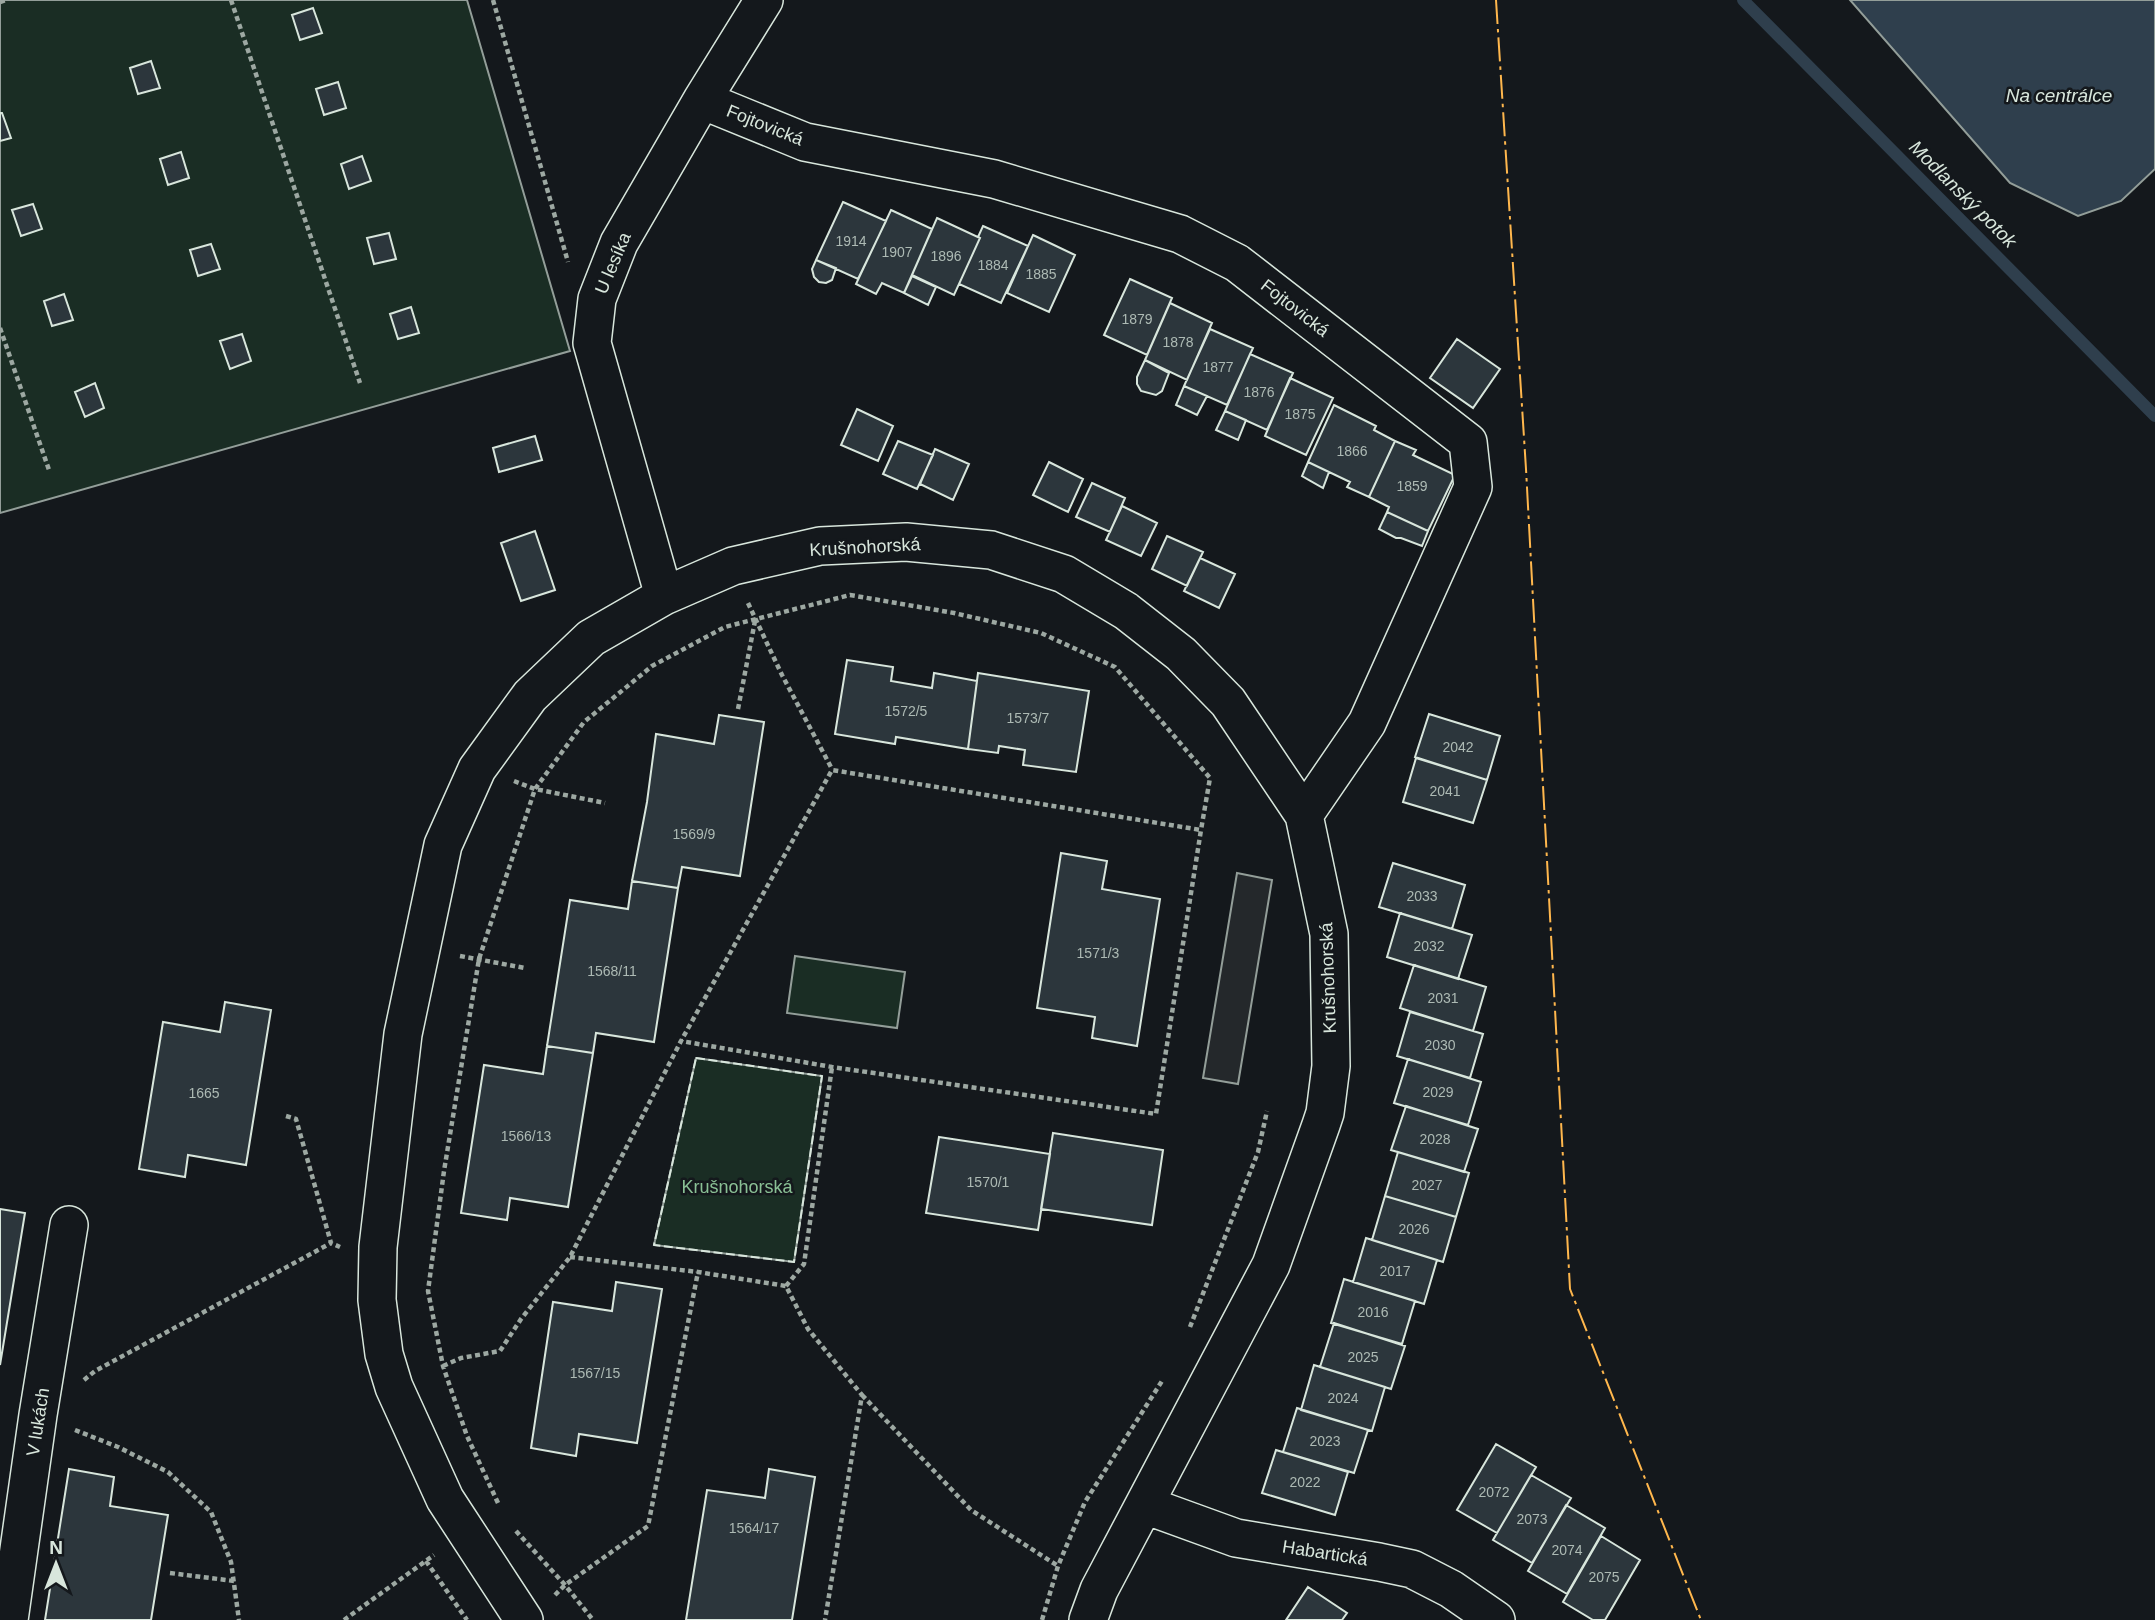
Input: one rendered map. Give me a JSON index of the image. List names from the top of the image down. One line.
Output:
{"streets":{"street":["Fojtovická","U lesíka","Krušnohorská","V lukách","Habartická"]},"crossings":[["Fojtovická","U lesíka"],["Fojtovická","Krušnohorská"],["U lesíka","Krušnohorská"],["Krušnohorská","Habartická"]],"water":["Na centrálce","Modlanský potok"],"parks":["Krušnohorská"],"house_numbers":["1914","1907","1896","1884","1885","1879","1878","1877","1876","1875","1866","1859","1572/5","1573/7","2042","2041","1569/9","2033","2032","1571/3","1568/11","2031","2030","2029","1665","1566/13","2028","1570/1","2027","2026","2017","2016","2025","1567/15","2024","2023","2022","2072","2073","1564/17","2074","2075"],"north":"top"}
